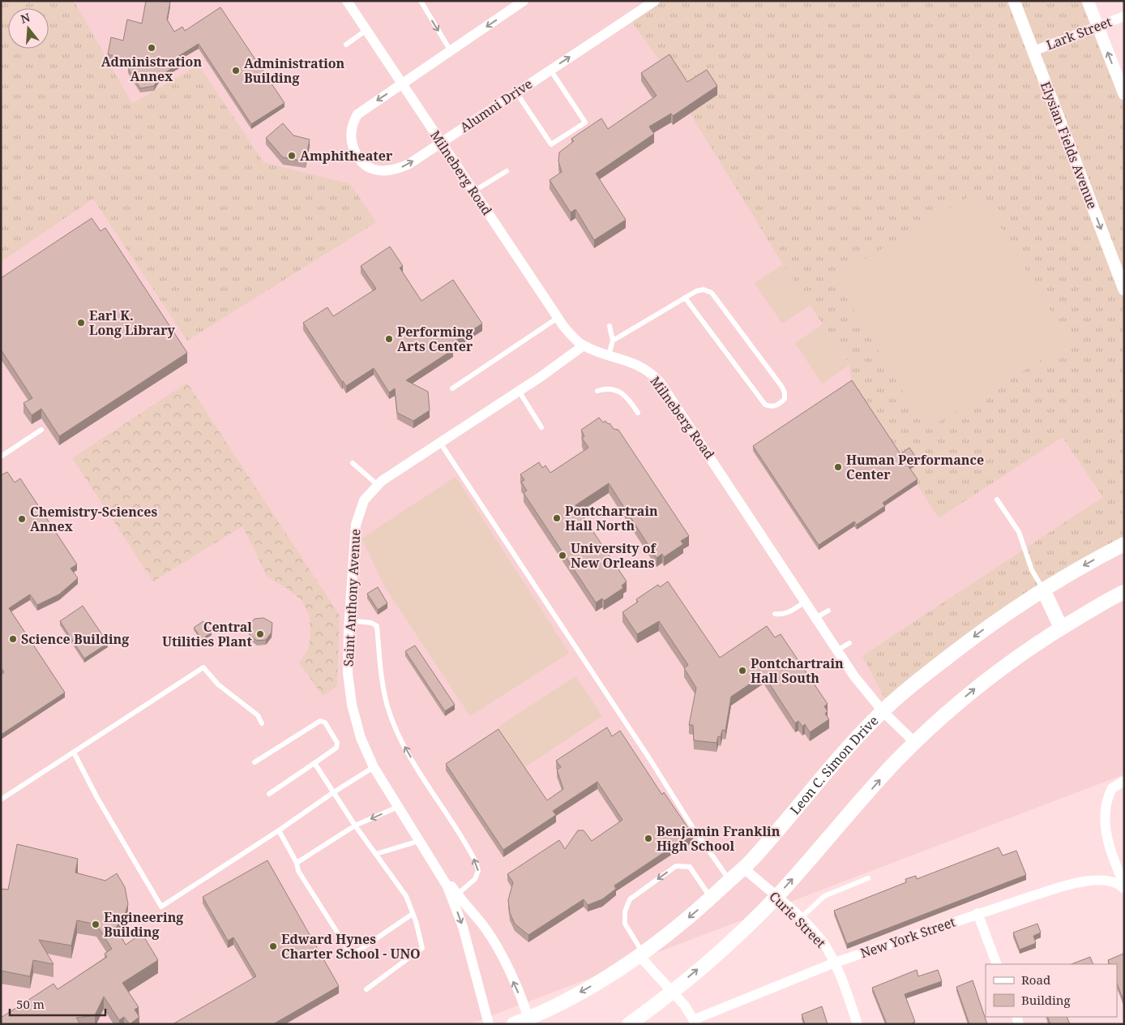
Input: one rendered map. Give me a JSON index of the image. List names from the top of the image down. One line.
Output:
{"streets":{"main road":["Leon C. Simon Drive"],"street":["Lark Street","Alumni Drive","Elysian Fields Avenue","Milneberg Road","Saint Anthony Avenue","Curie Street","New York Street"]},"crossings":[["Lark Street","Elysian Fields Avenue"],["Alumni Drive","Milneberg Road"],["Milneberg Road","Saint Anthony Avenue"],["Milneberg Road","Leon C. Simon Drive"],["Saint Anthony Avenue","Leon C. Simon Drive"],["Leon C. Simon Drive","Curie Street"],["Curie Street","New York Street"]],"one_way":["Elysian Fields Avenue"],"places":["Administration Annex","Administration Building","Amphitheater","Earl K. Long Library","Performing Arts Center","Human Performance Center","Pontchartrain Hall North","Chemistry-Sciences Annex","University of New Orleans","Central Utilities Plant","Science Building","Pontchartrain Hall South","Benjamin Franklin High School","Engineering Building","Edward Hynes Charter School - UNO"],"legend":["Road","Building"],"scale_bar":"50 m","north":"top"}
